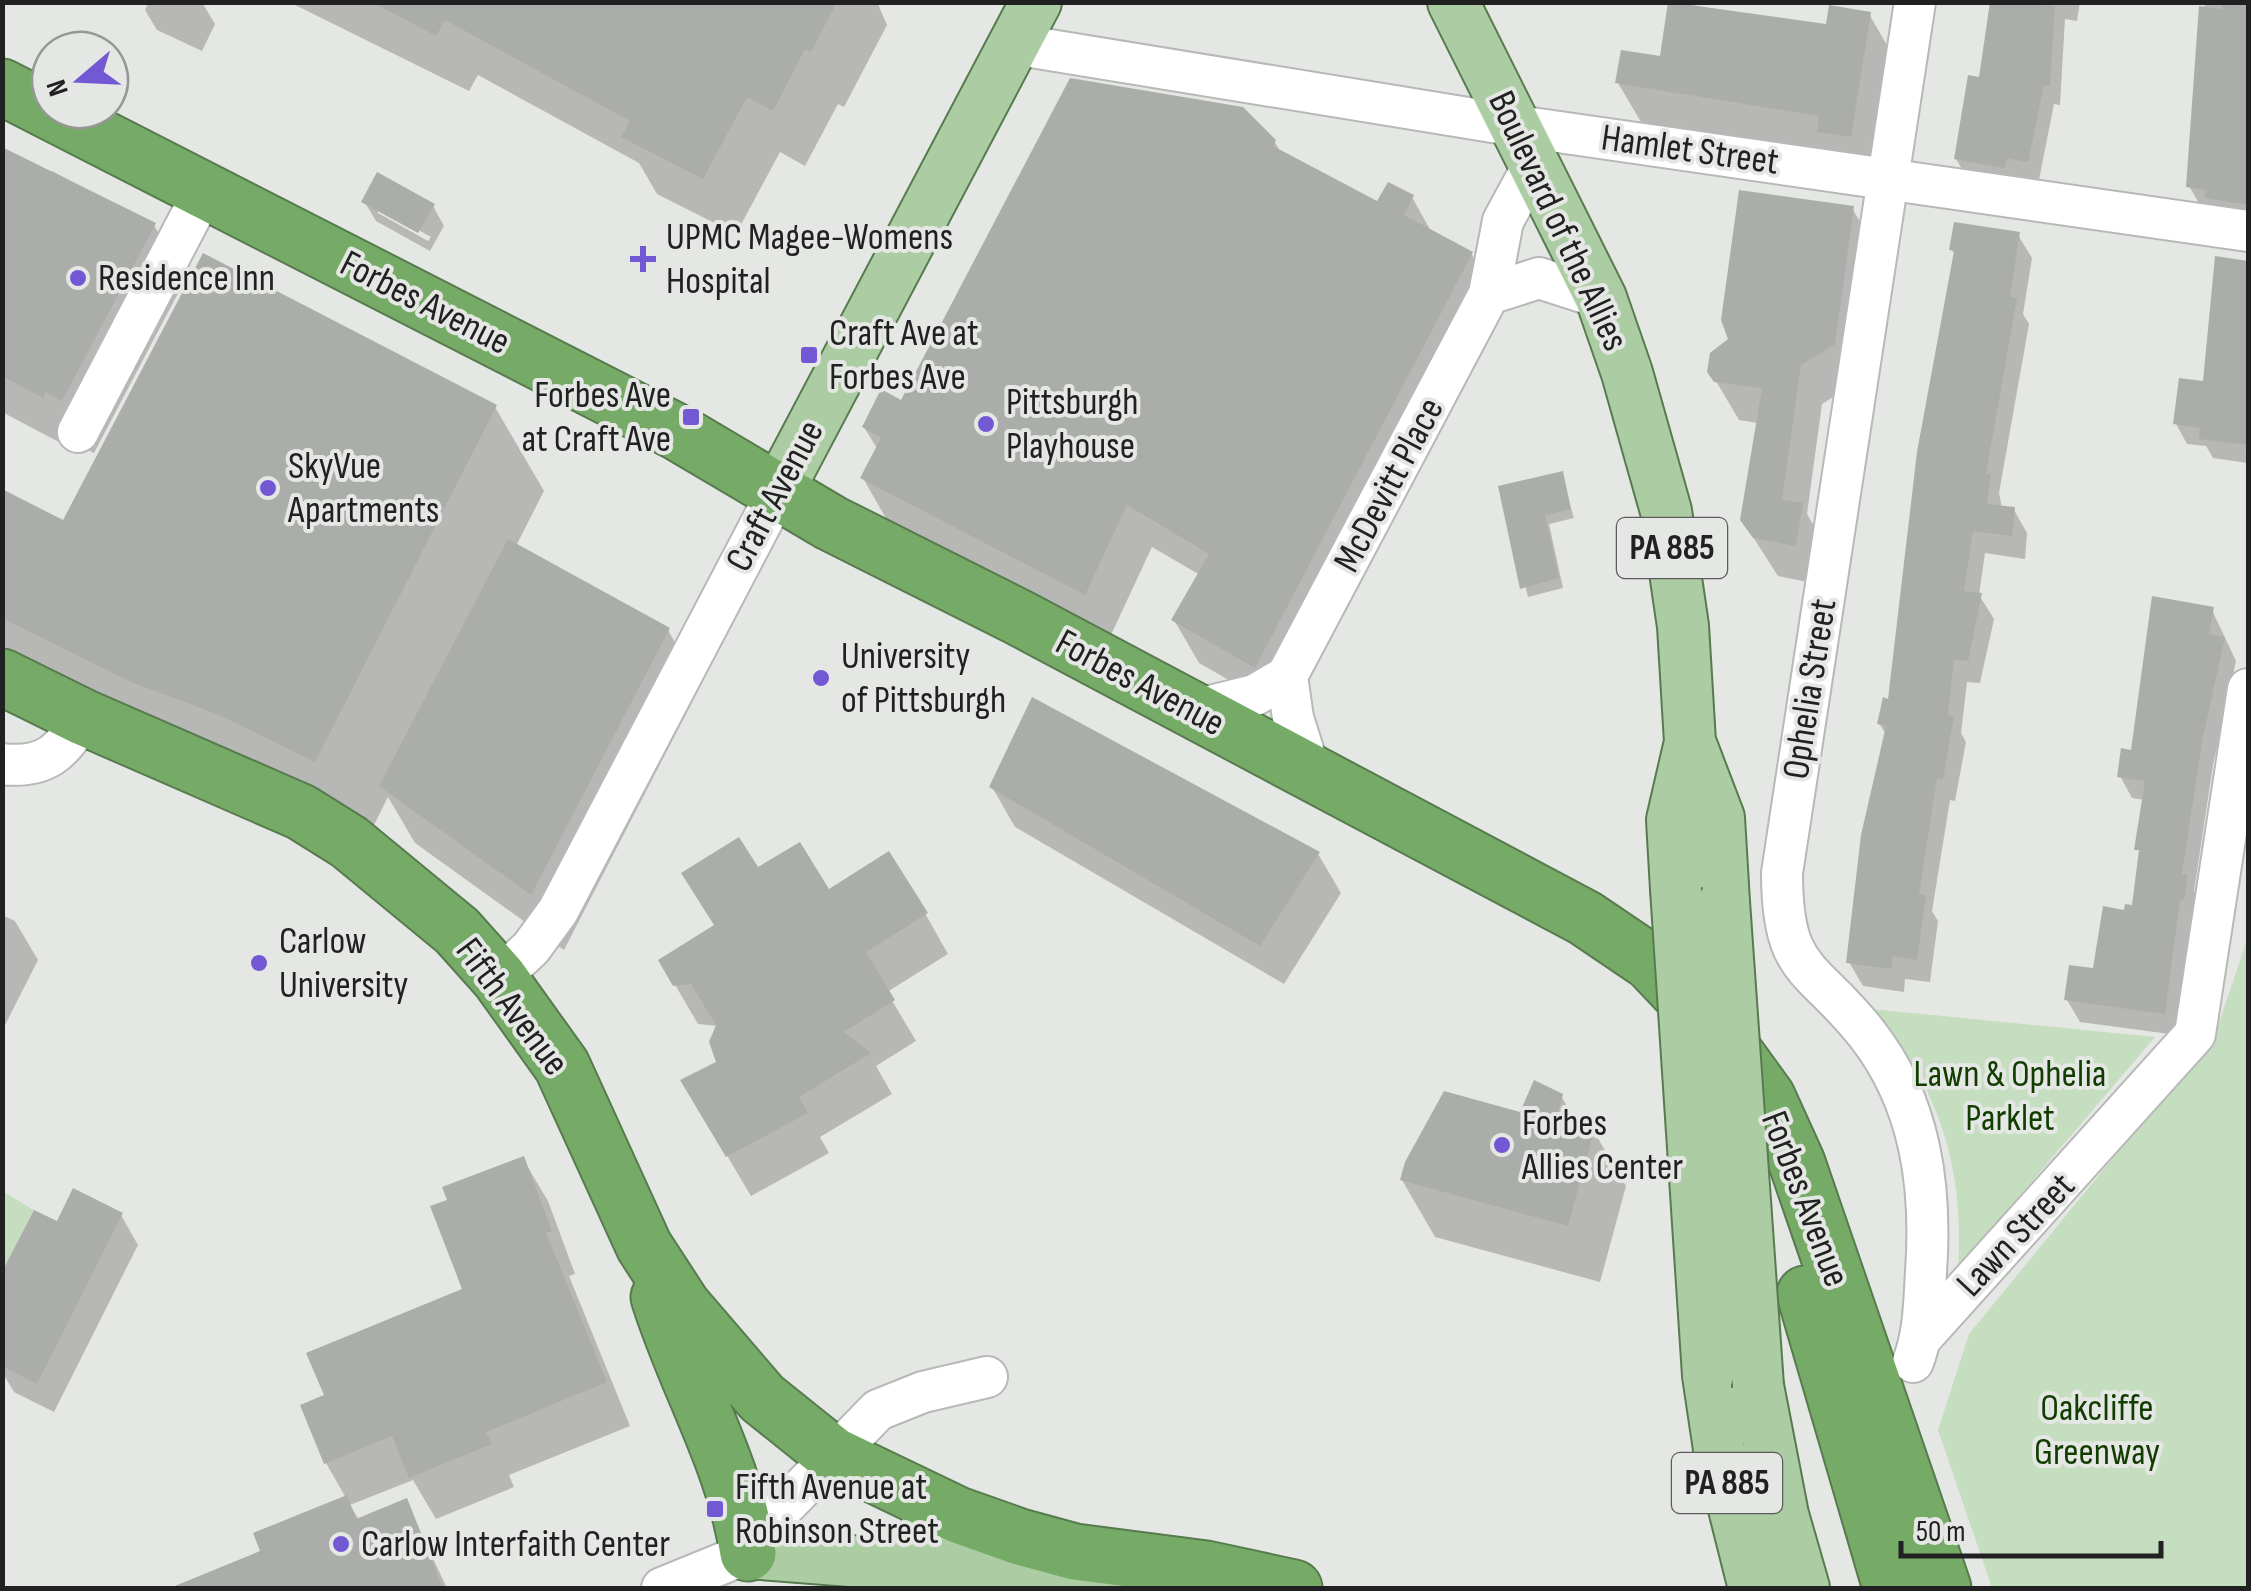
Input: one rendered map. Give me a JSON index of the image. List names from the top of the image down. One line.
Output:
{"streets":{"highway":["Forbes Avenue","Fifth Avenue"],"main road":["Boulevard of the Allies","Craft Avenue","PA 885"],"street":["Hamlet Street","McDevitt Place","Ophelia Street","Lawn Street"]},"crossings":[["Hamlet Street","Boulevard of the Allies"],["Hamlet Street","McDevitt Place"],["Hamlet Street","Craft Avenue"],["Hamlet Street","Ophelia Street"],["Boulevard of the Allies","McDevitt Place"],["Forbes Avenue","Craft Avenue"],["Craft Avenue","Fifth Avenue"],["Ophelia Street","Lawn Street"]],"parks":["Lawn & Ophelia Parklet","Oakcliffe Greenway"],"places":{"health":["UPMC Magee-Womens Hospital"],"other":["Residence Inn","Pittsburgh Playhouse","SkyVue Apartments","University of Pittsburgh","Carlow University","Forbes Allies Center","Carlow Interfaith Center"],"transit":["Craft Ave at Forbes Ave","Forbes Ave at Craft Ave","Fifth Avenue at Robinson Street"]},"scale_bar":"50 m","north":"left"}
